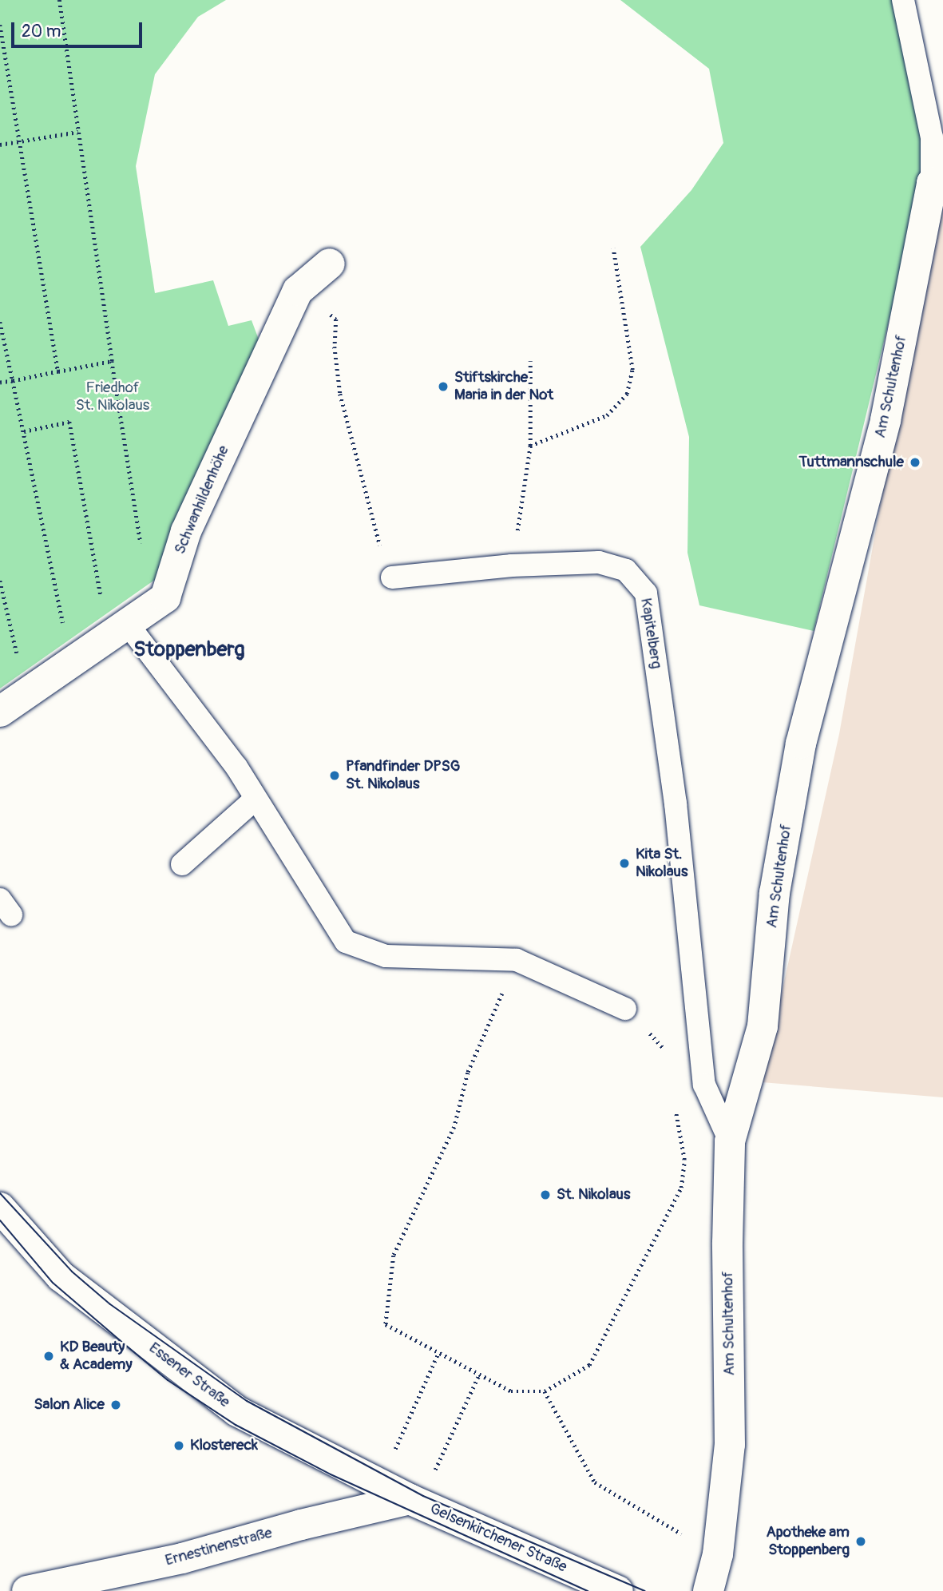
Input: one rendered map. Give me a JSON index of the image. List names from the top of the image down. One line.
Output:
{"streets":{"street":["Am Schultenhof","Schwanhildenhöhe","Essener Straße","Gelsenkirchener Straße","Ernestinenstraße"],"lane":["Kapitelberg"]},"crossings":[["Am Schultenhof","Kapitelberg"],["Essener Straße","Gelsenkirchener Straße"],["Essener Straße","Ernestinenstraße"],["Gelsenkirchener Straße","Ernestinenstraße"]],"districts":["Stoppenberg"],"parks":["Friedhof St. Nikolaus"],"places":["Stiftskirche Maria in der Not","Tuttmannschule","Pfandfinder DPSG St. Nikolaus","Kita St. Nikolaus","St. Nikolaus","KD Beauty & Academy","Salon Alice","Klostereck","Apotheke am Stoppenberg"],"scale_bar":"20 m"}
